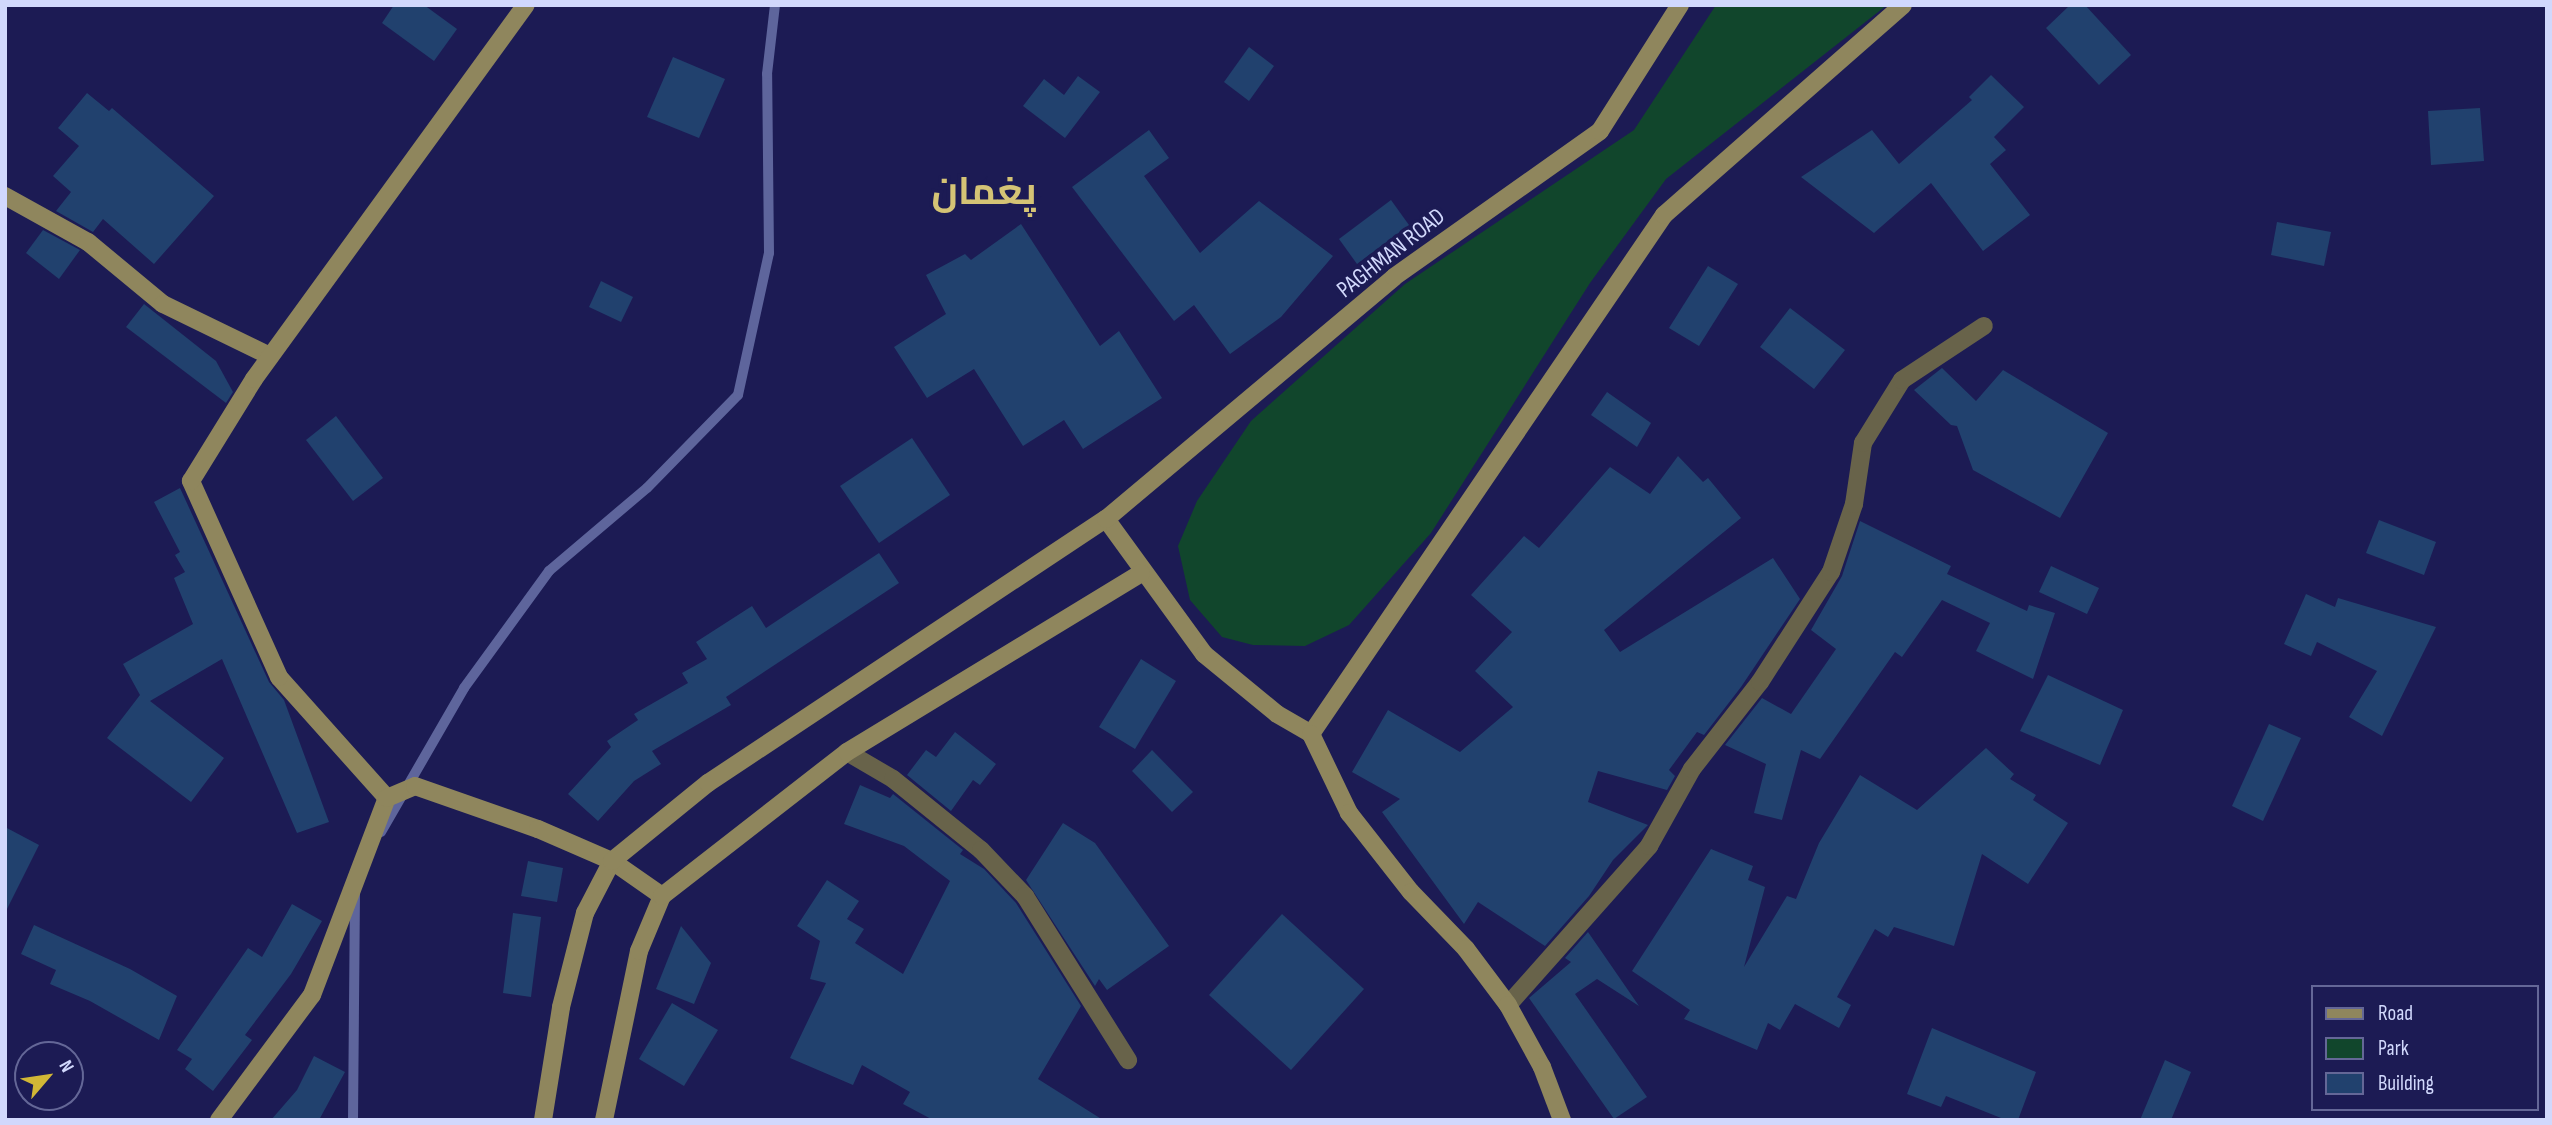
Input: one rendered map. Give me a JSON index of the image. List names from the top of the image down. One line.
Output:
{"streets":{"main road":["PAGHMAN ROAD"]},"districts":["پغمان"],"legend":["Road","Park","Building"],"north":"top right"}
